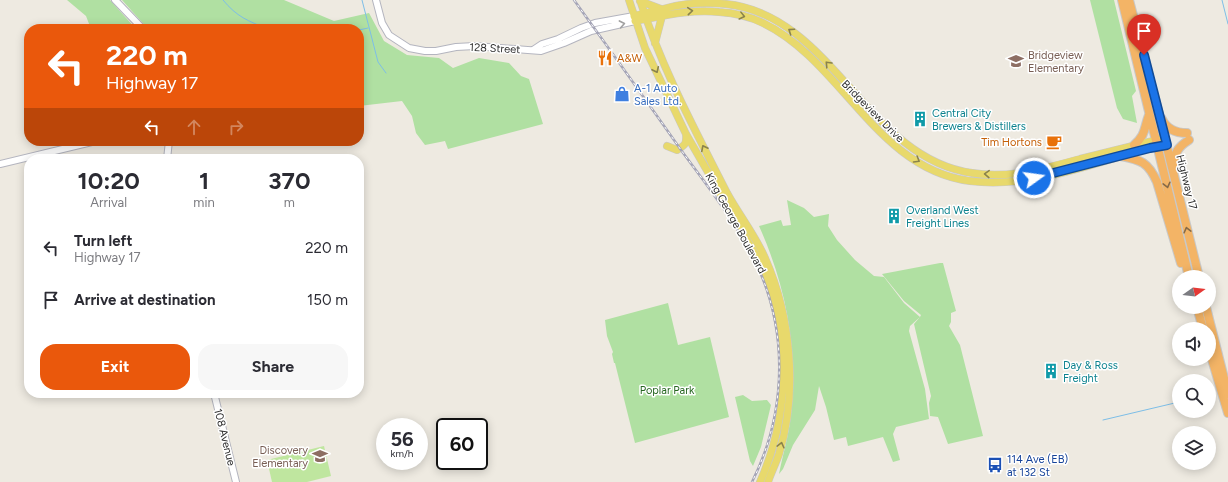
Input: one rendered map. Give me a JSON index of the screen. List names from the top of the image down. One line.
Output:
{"streets":{"highway":["Highway 17"],"main road":["128 Street","Bridgeview Drive","King George Boulevard","108 Avenue"]},"crossings":[["128 Street","Bridgeview Drive"],["128 Street","King George Boulevard"],["Bridgeview Drive","Highway 17"],["Bridgeview Drive","King George Boulevard"]],"parks":["Poplar Park"],"places":{"restaurant":["A&W"],"school or university":["Bridgeview Elementary","Discovery Elementary"],"shop":["A-1 Auto Sales Ltd."],"building":["Central City Brewers & Distillers","Overland West Freight Lines","Day & Ross Freight"],"cafe":["Tim Hortons"],"bus stop":["114 Ave (EB) at 132 St"]},"north":"right","page":{"turn":["220 m","Highway 17"],"eta":["10:20","Arrival","1","min","370","m"],"list":[{"name":"Turn left","note":"Highway 17","value":"220 m"},{"name":"Arrive at destination","value":"150 m"}],"buttons":["Exit","Share"],"speed":"56 km/h","limit":"60"}}
